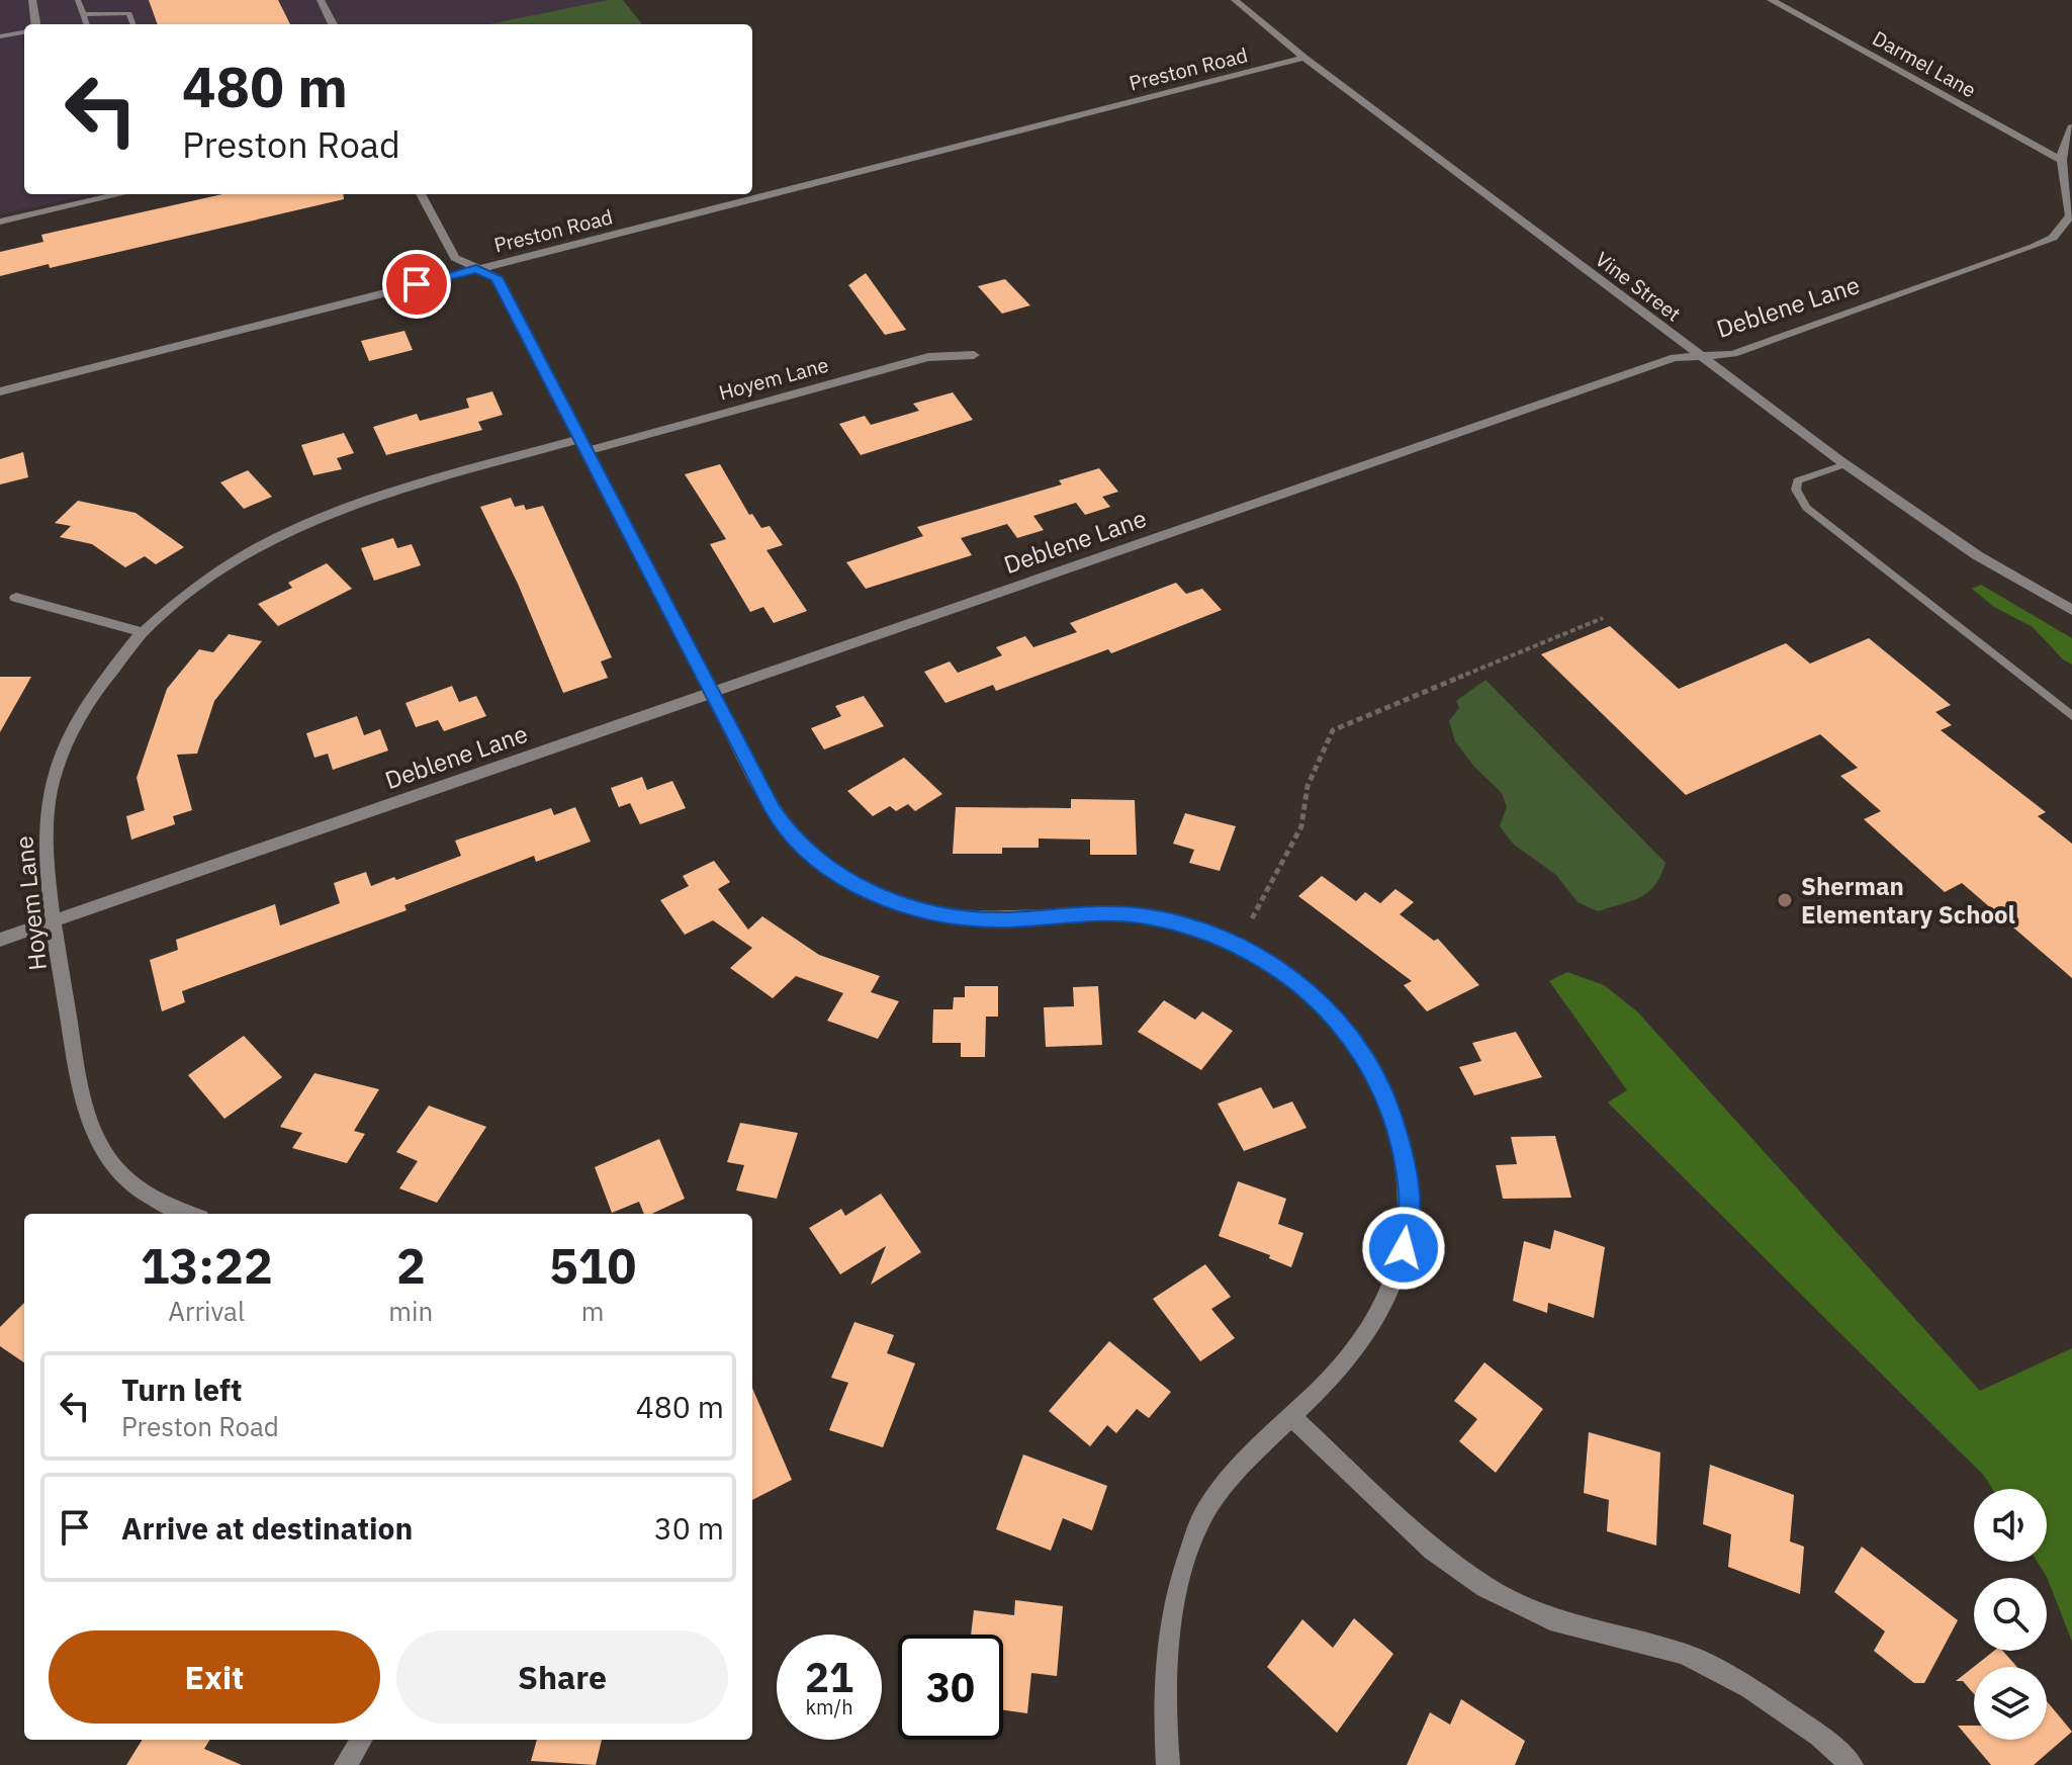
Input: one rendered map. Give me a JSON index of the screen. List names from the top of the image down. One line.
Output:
{"streets":{"street":["Darmel Lane","Preston Road","Vine Street","Deblene Lane","Hoyem Lane"]},"crossings":[["Darmel Lane","Deblene Lane"],["Preston Road","Vine Street"],["Vine Street","Deblene Lane"],["Deblene Lane","Hoyem Lane"]],"places":["Sherman Elementary School"],"page":{"turn":["480 m","Preston Road"],"eta":["13:22","Arrival","2","min","510","m"],"list":[{"name":"Turn left","note":"Preston Road","value":"480 m"},{"name":"Arrive at destination","value":"30 m"}],"buttons":["Exit","Share"],"speed":"21 km/h","limit":"30"}}
